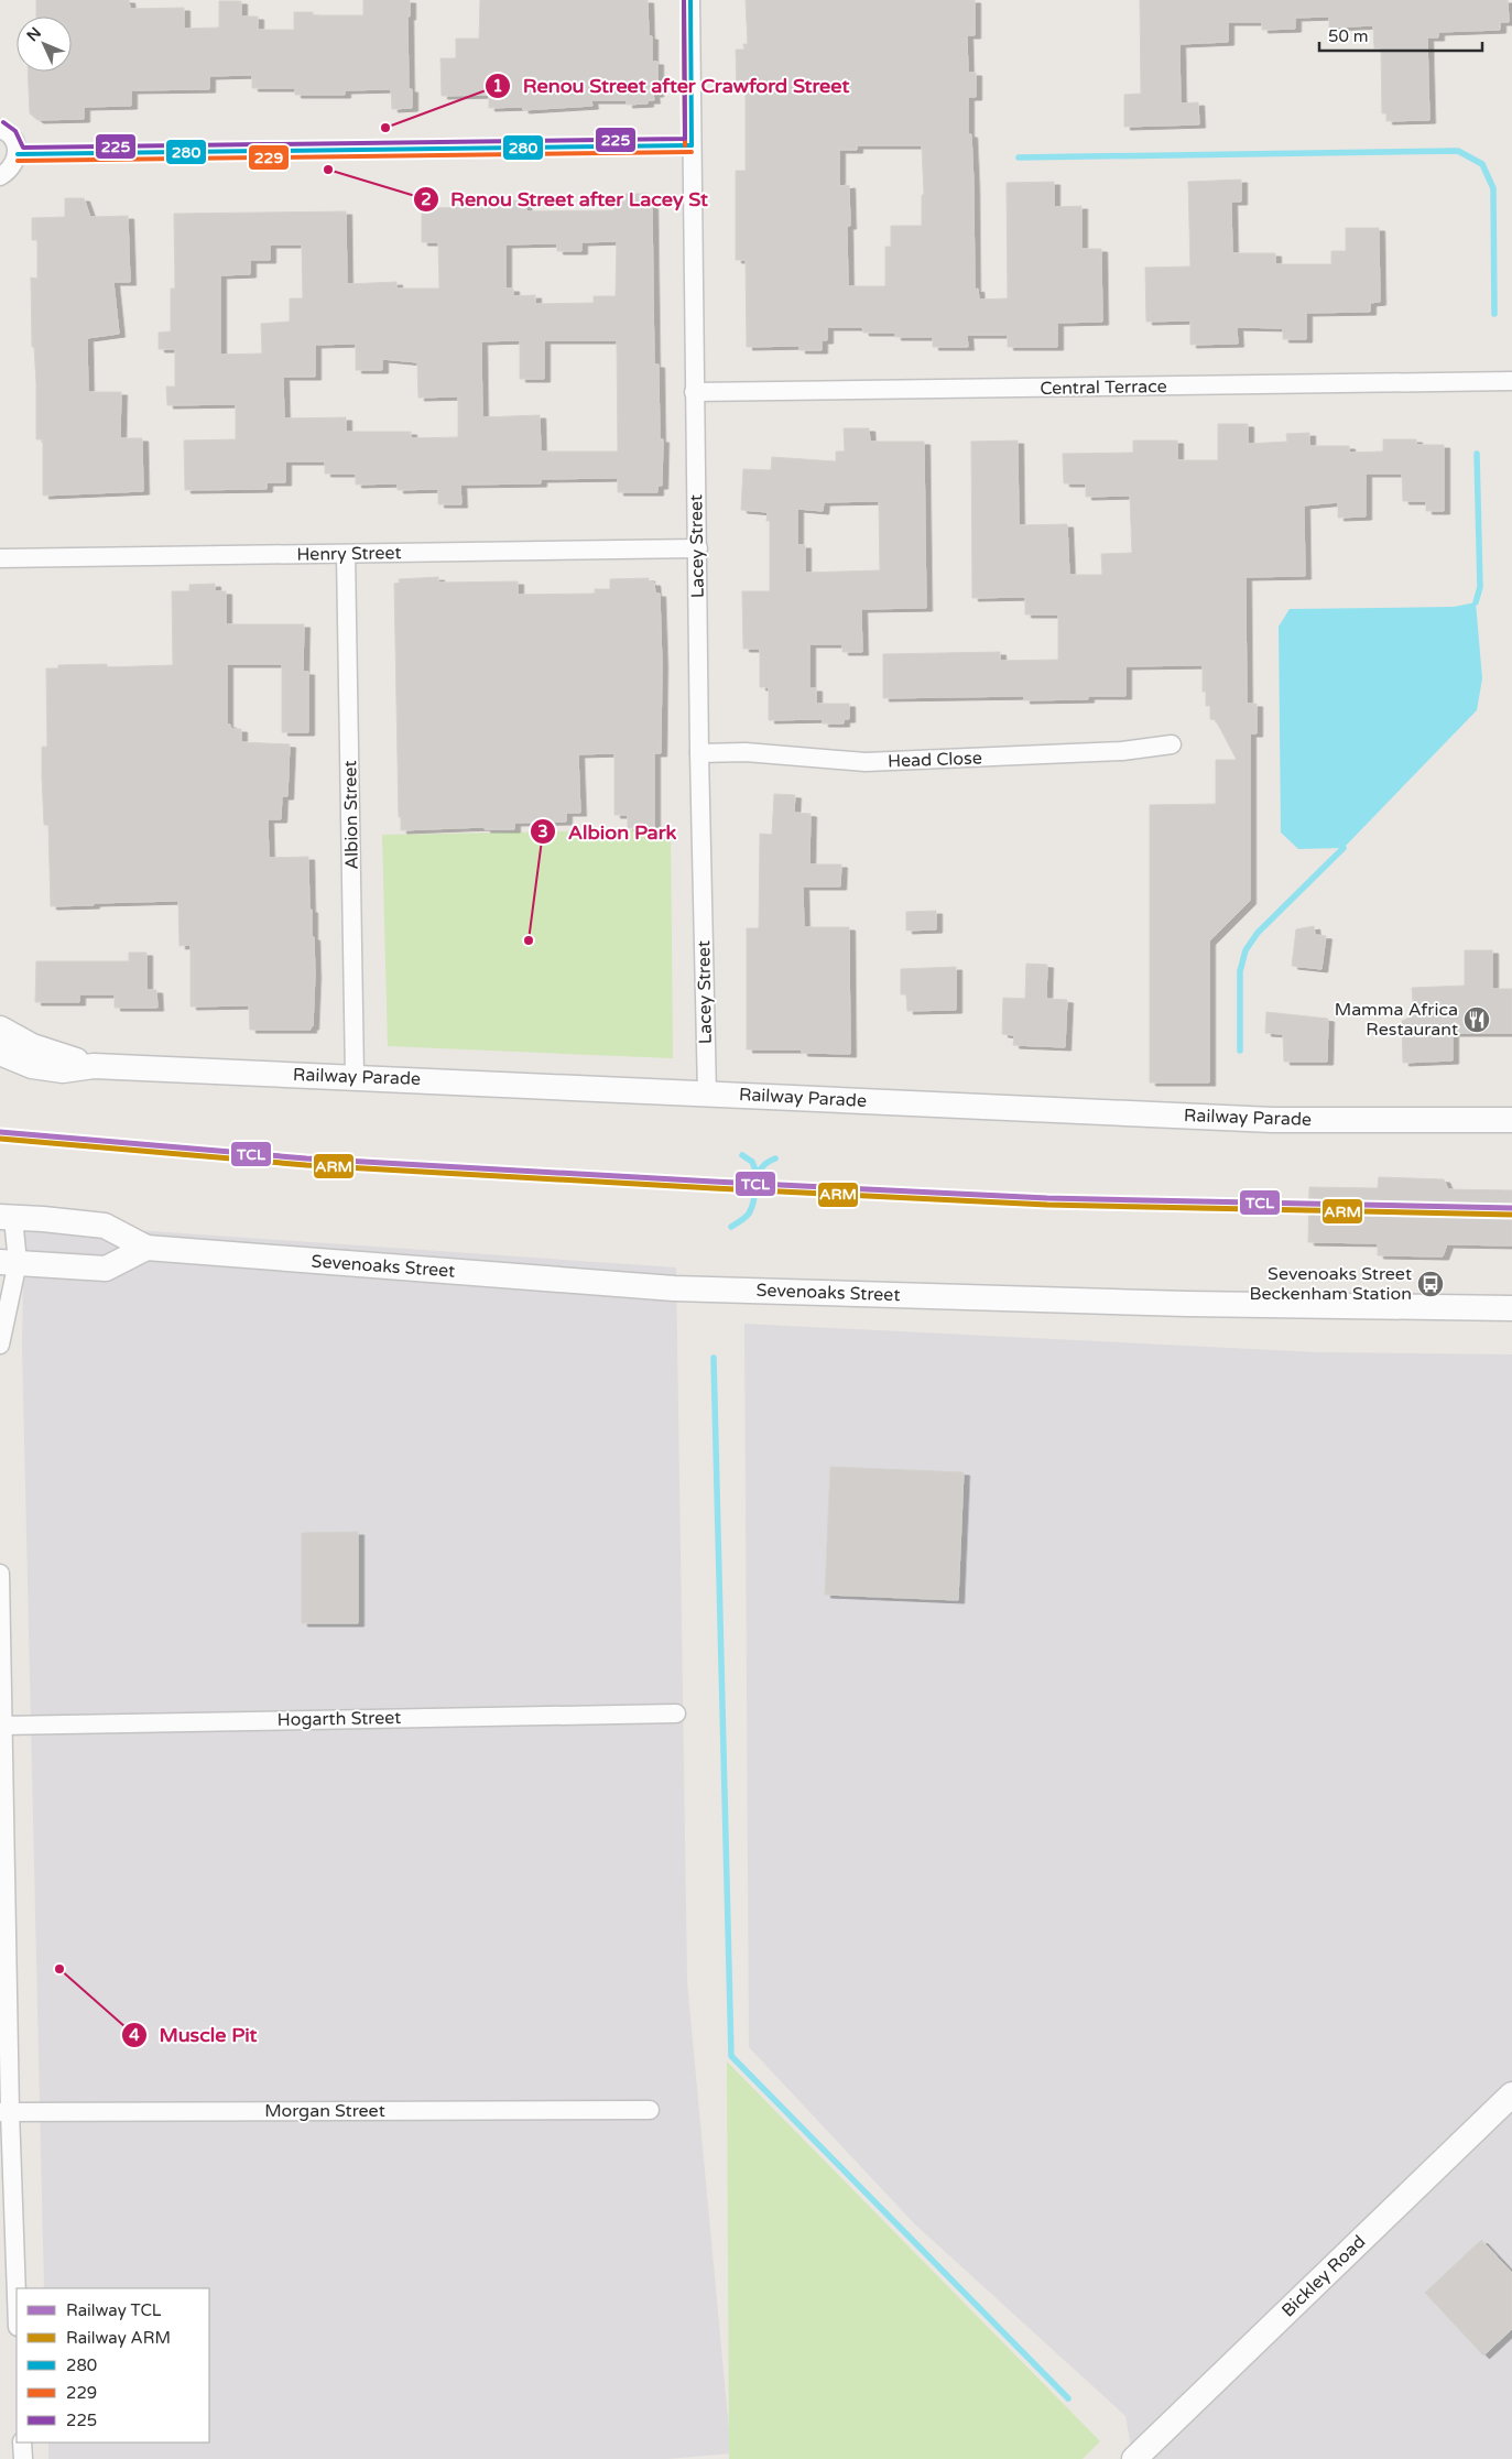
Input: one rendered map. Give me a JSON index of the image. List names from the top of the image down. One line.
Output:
{"streets":{"street":["Central Terrace","Lacey Street","Henry Street","Head Close","Albion Street","Railway Parade","Sevenoaks Street","Hogarth Street","Morgan Street","Bickley Road"]},"crossings":[["Central Terrace","Lacey Street"],["Lacey Street","Henry Street"],["Lacey Street","Head Close"],["Lacey Street","Railway Parade"],["Henry Street","Albion Street"],["Albion Street","Railway Parade"]],"places":{"other":["Renou Street after Crawford Street","Renou Street after Lacey St","Albion Park","Muscle Pit"],"restaurant":["Mamma Africa Restaurant"],"bus stop":["Sevenoaks Street Beckenham Station"]},"lines":["transit line 280","transit line 229","transit line 225","rail line TCL","rail line ARM"],"legend":["Railway TCL","Railway ARM","280","229","225"],"scale_bar":"50 m","north":"top left"}
